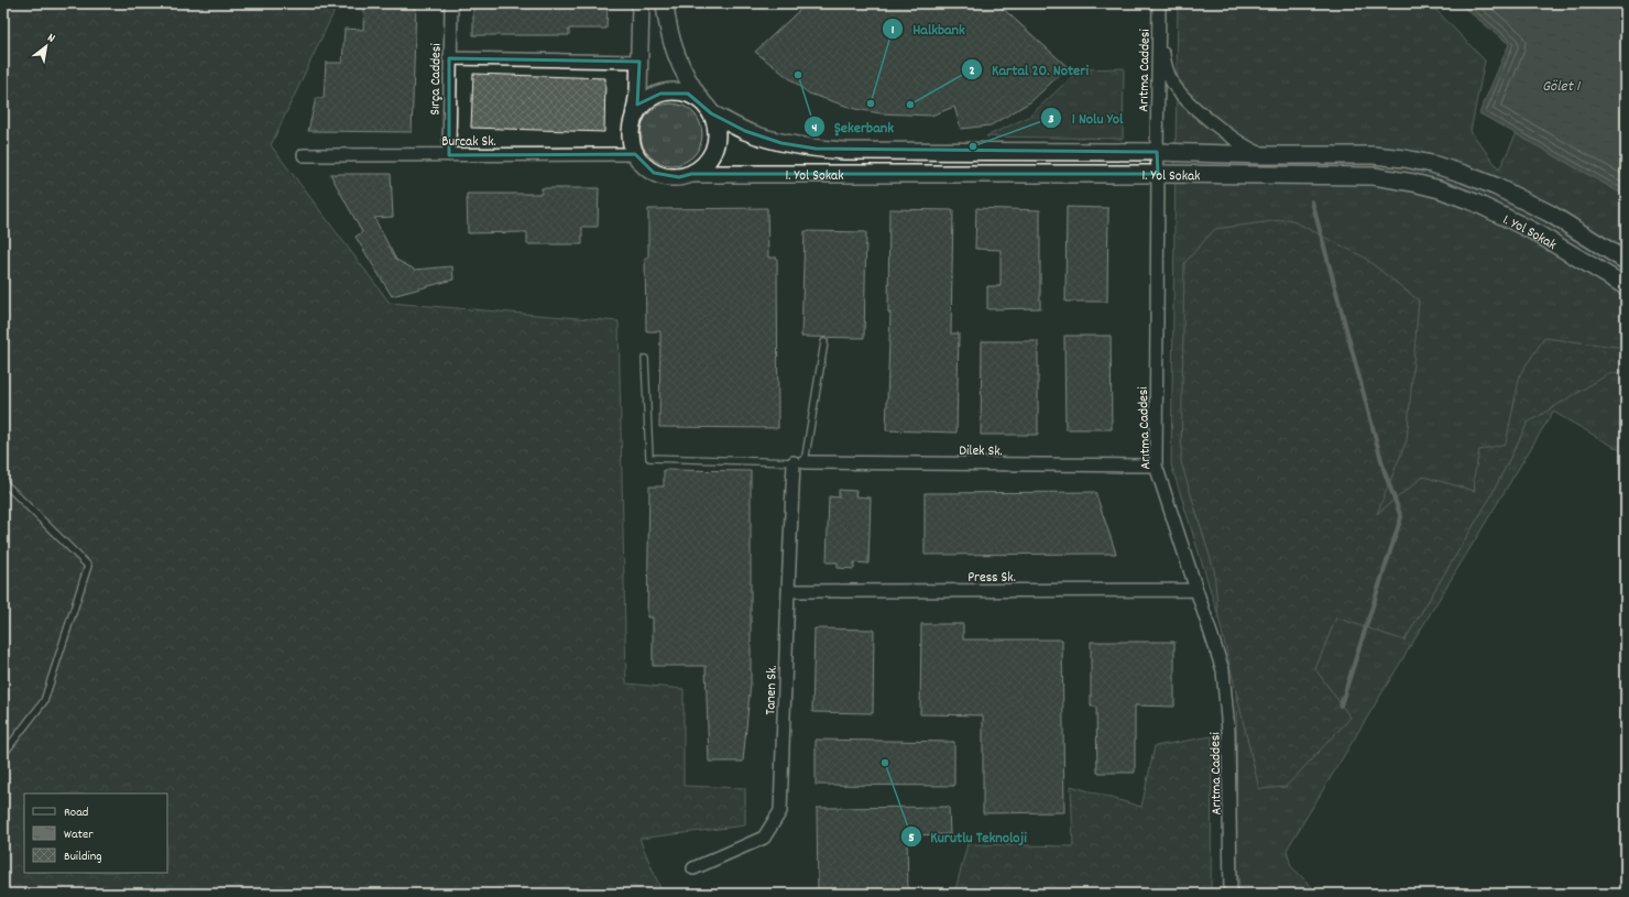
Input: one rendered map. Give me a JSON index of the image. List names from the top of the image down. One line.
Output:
{"streets":{"main road":["1. Yol Sokak"],"street":["Arıtma Caddesi","Sırça Caddesi","Burcak Sk.","Dilek Sk.","Press Sk.","Tanen Sk."]},"crossings":[["Arıtma Caddesi","1. Yol Sokak"],["Arıtma Caddesi","Dilek Sk."],["Arıtma Caddesi","Press Sk."],["Sırça Caddesi","Burcak Sk."],["Burcak Sk.","1. Yol Sokak"],["Dilek Sk.","Tanen Sk."],["Press Sk.","Tanen Sk."]],"water":["Gölet 1"],"places":["Şekerbank","Halkbank","Kartal 20. Noteri","1 Nolu Yol","Kurutlu Teknoloji"],"legend":["Road","Water","Building"],"north":"top right"}
